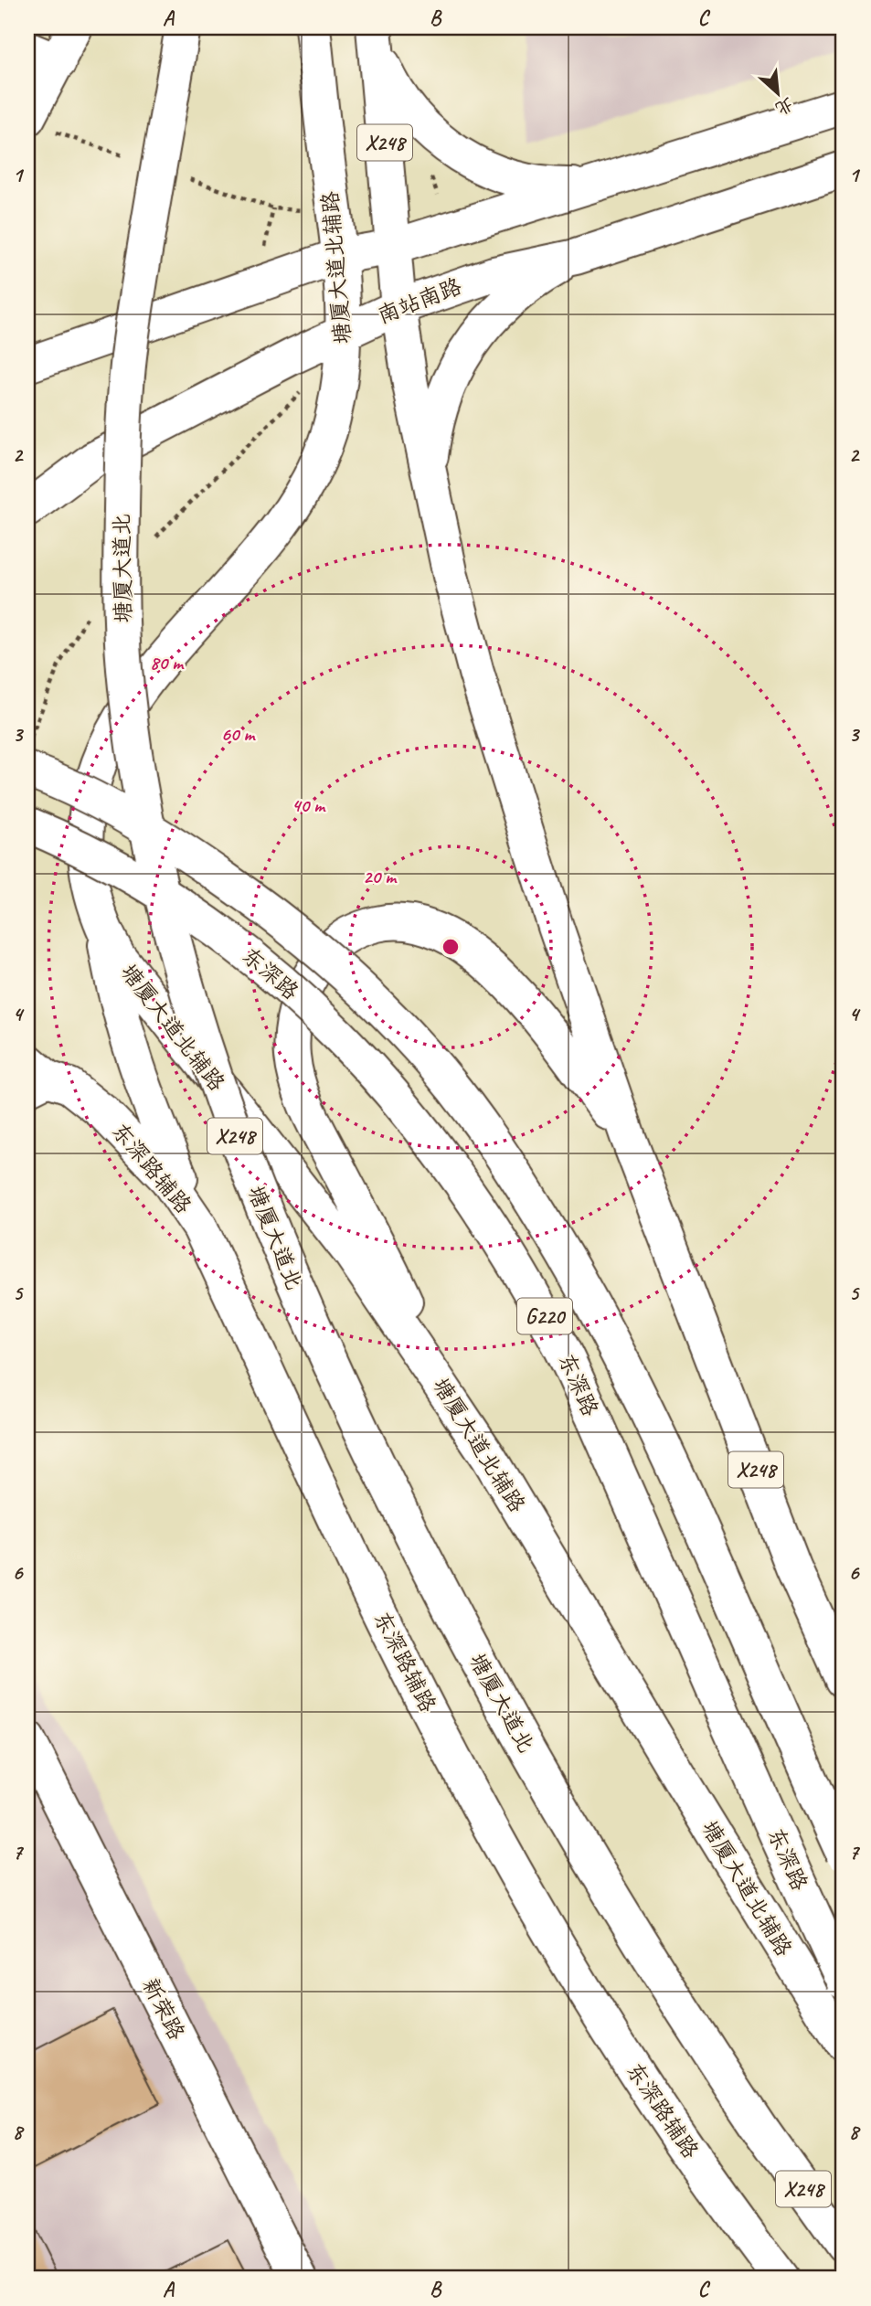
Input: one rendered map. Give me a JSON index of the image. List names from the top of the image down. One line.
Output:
{"streets":{"main road":["X248","塘厦大道北辅路","南站南路","塘厦大道北","东深路","东深路辅路","G220","新荣路"]},"crossings":[["X248","南站南路"],["塘厦大道北辅路","南站南路"]],"north":"bottom right","grid":{"columns":["A","B","C"],"rows":["1","2","3","4","5","6","7","8"]},"rings":["80 m","60 m","40 m","20 m"]}
